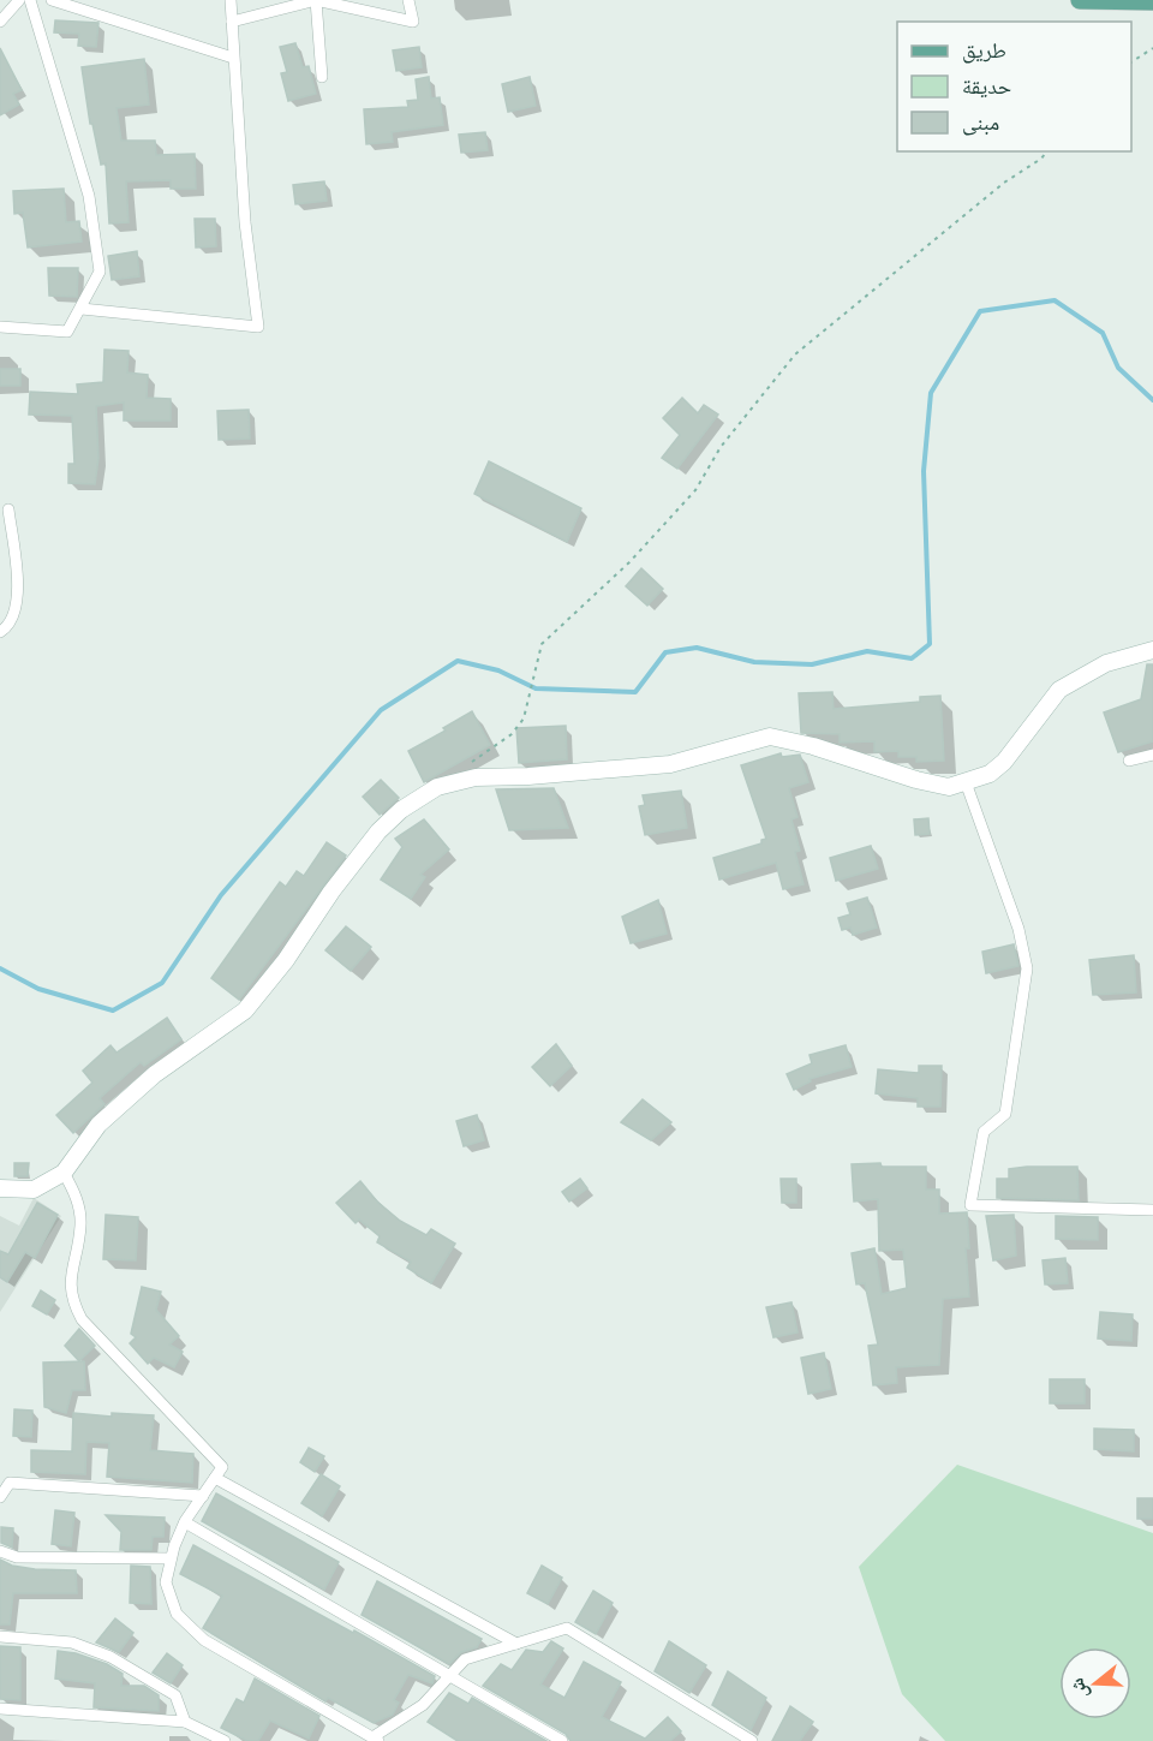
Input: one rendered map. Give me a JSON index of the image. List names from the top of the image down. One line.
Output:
{"legend":["طريق","حديقة","مبنى"],"north":"left"}
